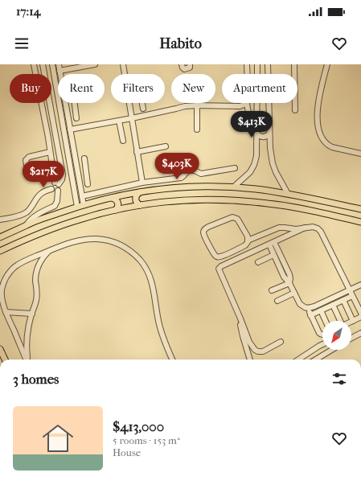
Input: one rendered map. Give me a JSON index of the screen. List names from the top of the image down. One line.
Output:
{"north":"bottom left","page":{"status":"17:14","header":"Habito","chip":["Buy","Rent","Filters","New","Apartment"],"price":["$413K","$403K","$217K"],"heading":"3 homes","list":[{"name":"$413,000","note":"5 rooms · 153 m² · House"}]}}
